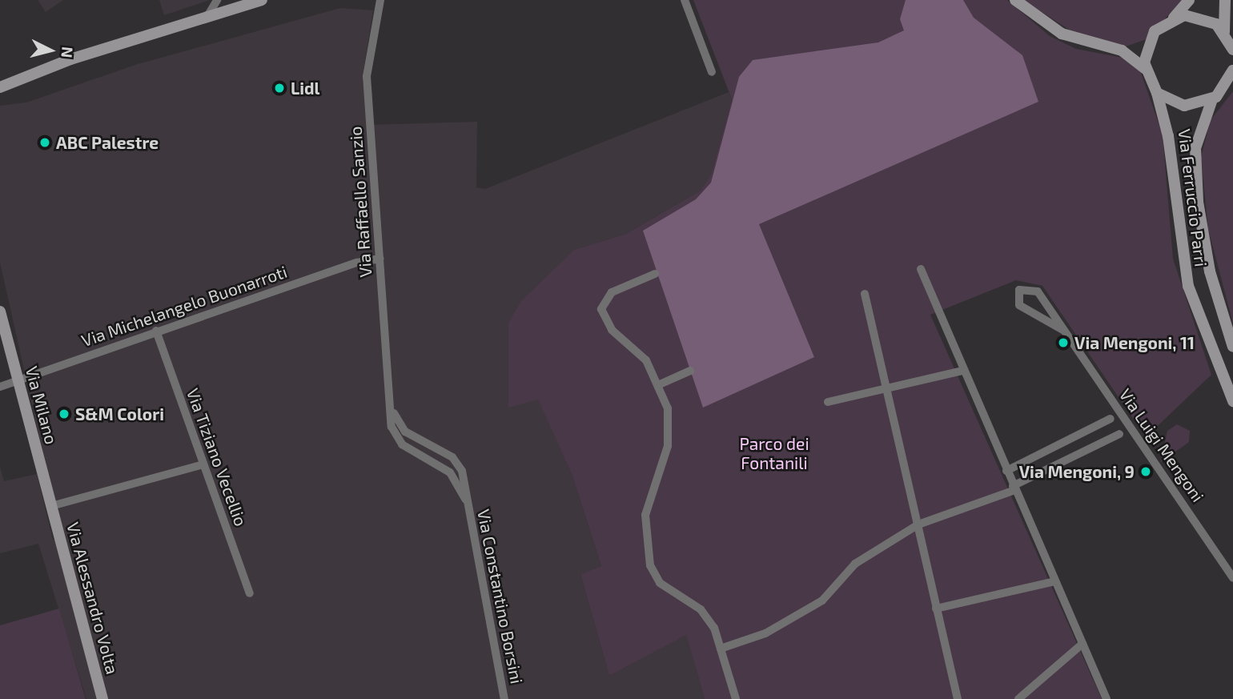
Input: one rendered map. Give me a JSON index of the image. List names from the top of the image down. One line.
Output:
{"streets":{"main road":["Via Ferruccio Parri","Via Milano","Via Alessandro Volta"],"street":["Via Raffaello Sanzio","Via Michelangelo Buonarroti","Via Luigi Mengoni","Via Tiziano Vecellio","Via Constantino Borsini"]},"crossings":[["Via Raffaello Sanzio","Via Michelangelo Buonarroti"],["Via Raffaello Sanzio","Via Constantino Borsini"],["Via Michelangelo Buonarroti","Via Milano"],["Via Michelangelo Buonarroti","Via Tiziano Vecellio"],["Via Milano","Via Alessandro Volta"]],"parks":["Parco dei Fontanili"],"places":["Lidl","ABC Palestre","Via Mengoni, 11","S&M Colori","Via Mengoni, 9"],"north":"right"}
